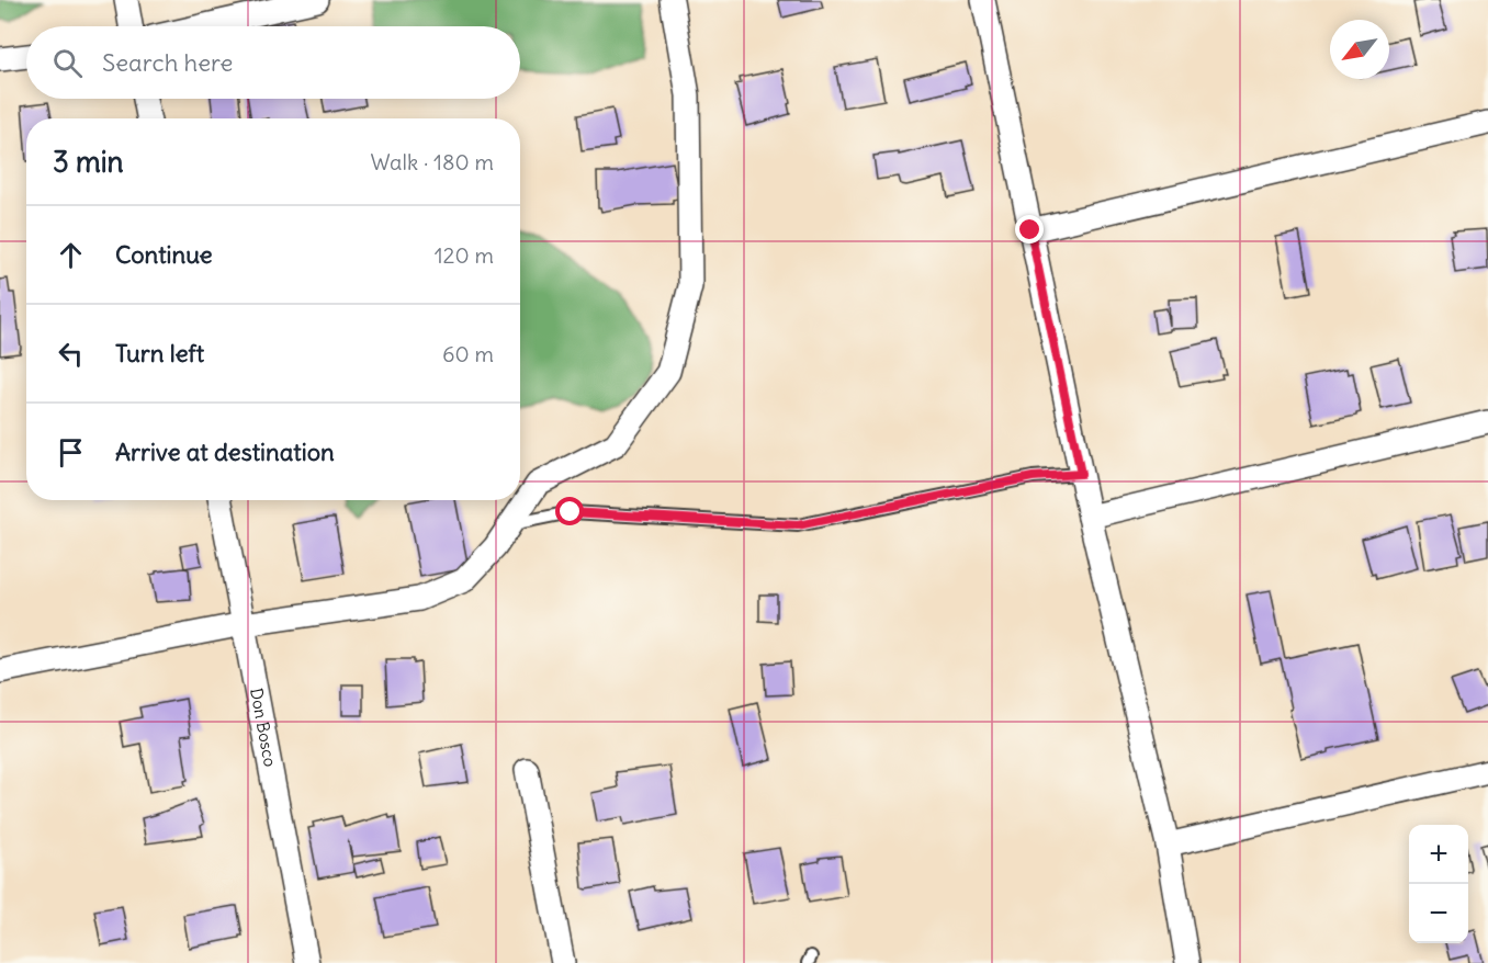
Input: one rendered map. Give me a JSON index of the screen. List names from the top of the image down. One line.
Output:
{"streets":{"street":["Don Bosco"]},"north":"bottom left","page":{"search":"Search here","heading":["3 min","Walk · 180 m"],"list":[["Continue","120 m"],["Turn left","60 m"],"Arrive at destination"],"map_buttons":["+","−"]}}
